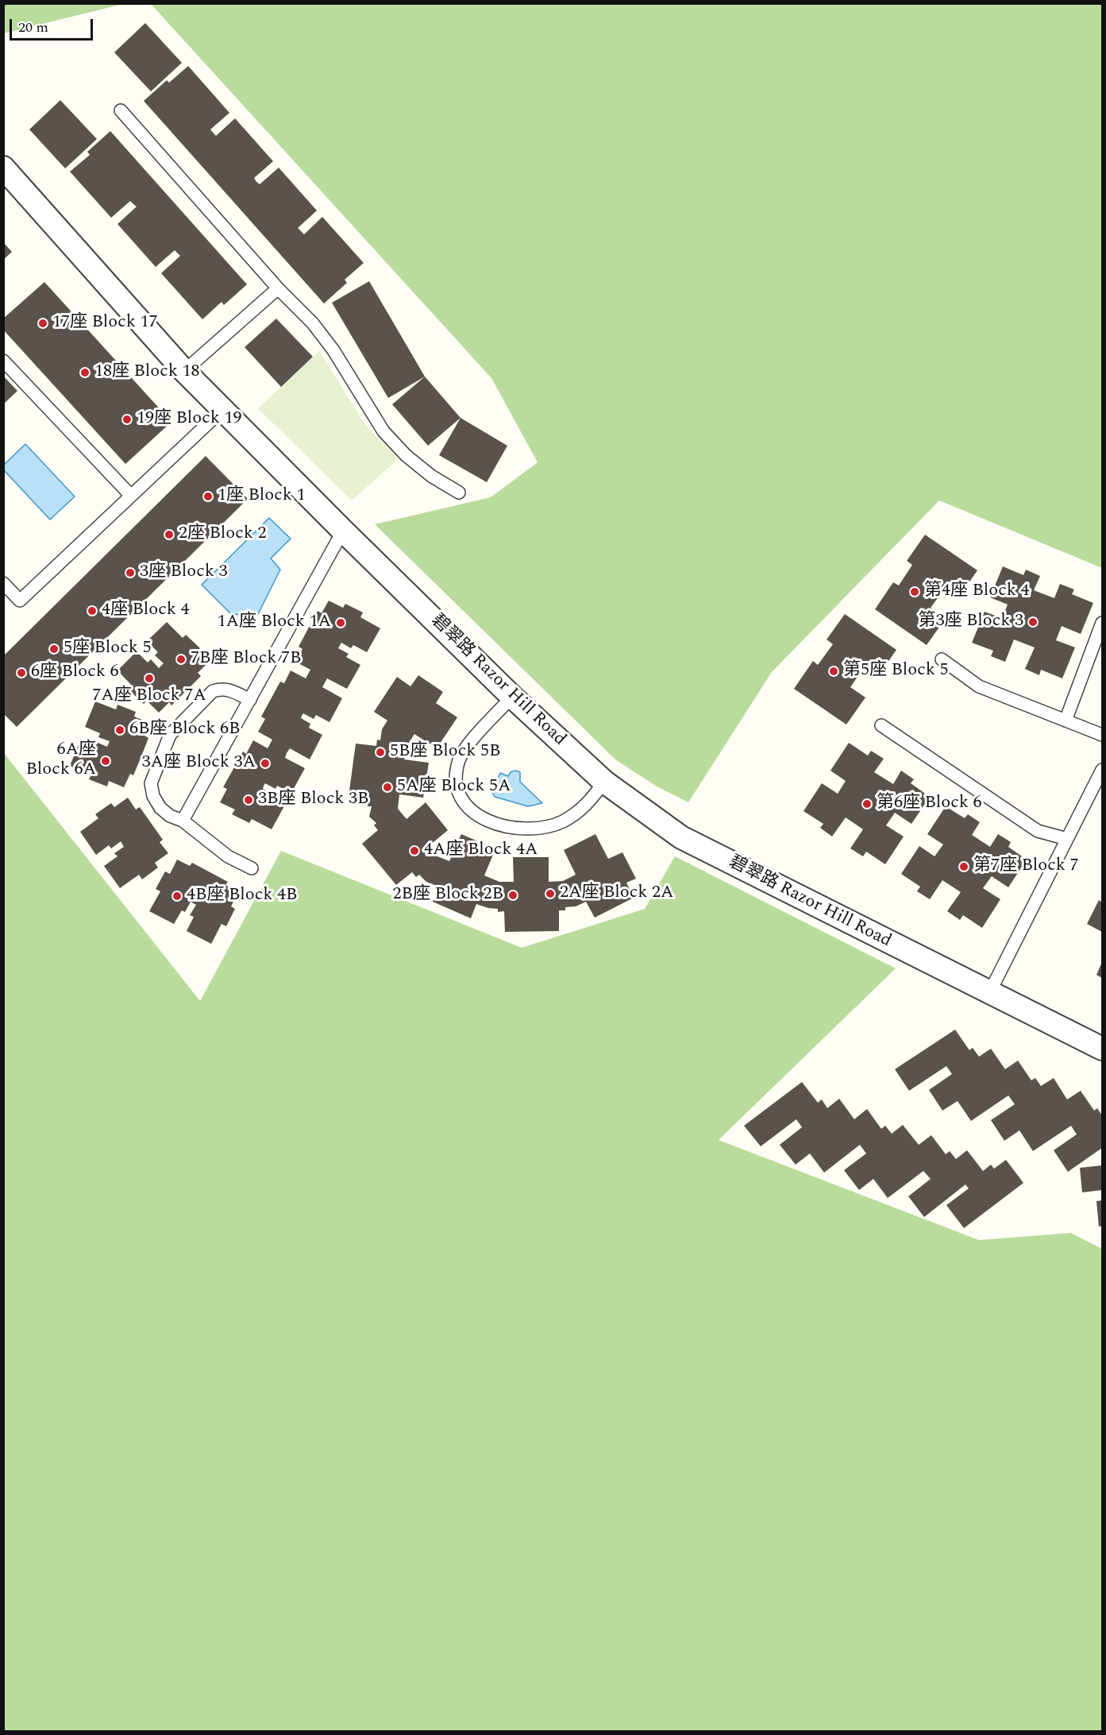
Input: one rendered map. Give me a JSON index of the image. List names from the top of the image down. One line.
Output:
{"streets":{"street":["碧翠路 Razor Hill Road"]},"places":["17座 Block 17","18座 Block 18","19座 Block 19","1座 Block 1","2座 Block 2","3座 Block 3","第4座 Block 4","4座 Block 4","第3座 Block 3","1A座 Block 1A","5座 Block 5","7B座 Block 7B","第5座 Block 5","6座 Block 6","7A座 Block 7A","6B座 Block 6B","5B座 Block 5B","6A座 Block 6A","3A座 Block 3A","5A座 Block 5A","3B座 Block 3B","第6座 Block 6","4A座 Block 4A","第7座 Block 7","2A座 Block 2A","2B座 Block 2B","4B座 Block 4B"],"scale_bar":"20 m"}
